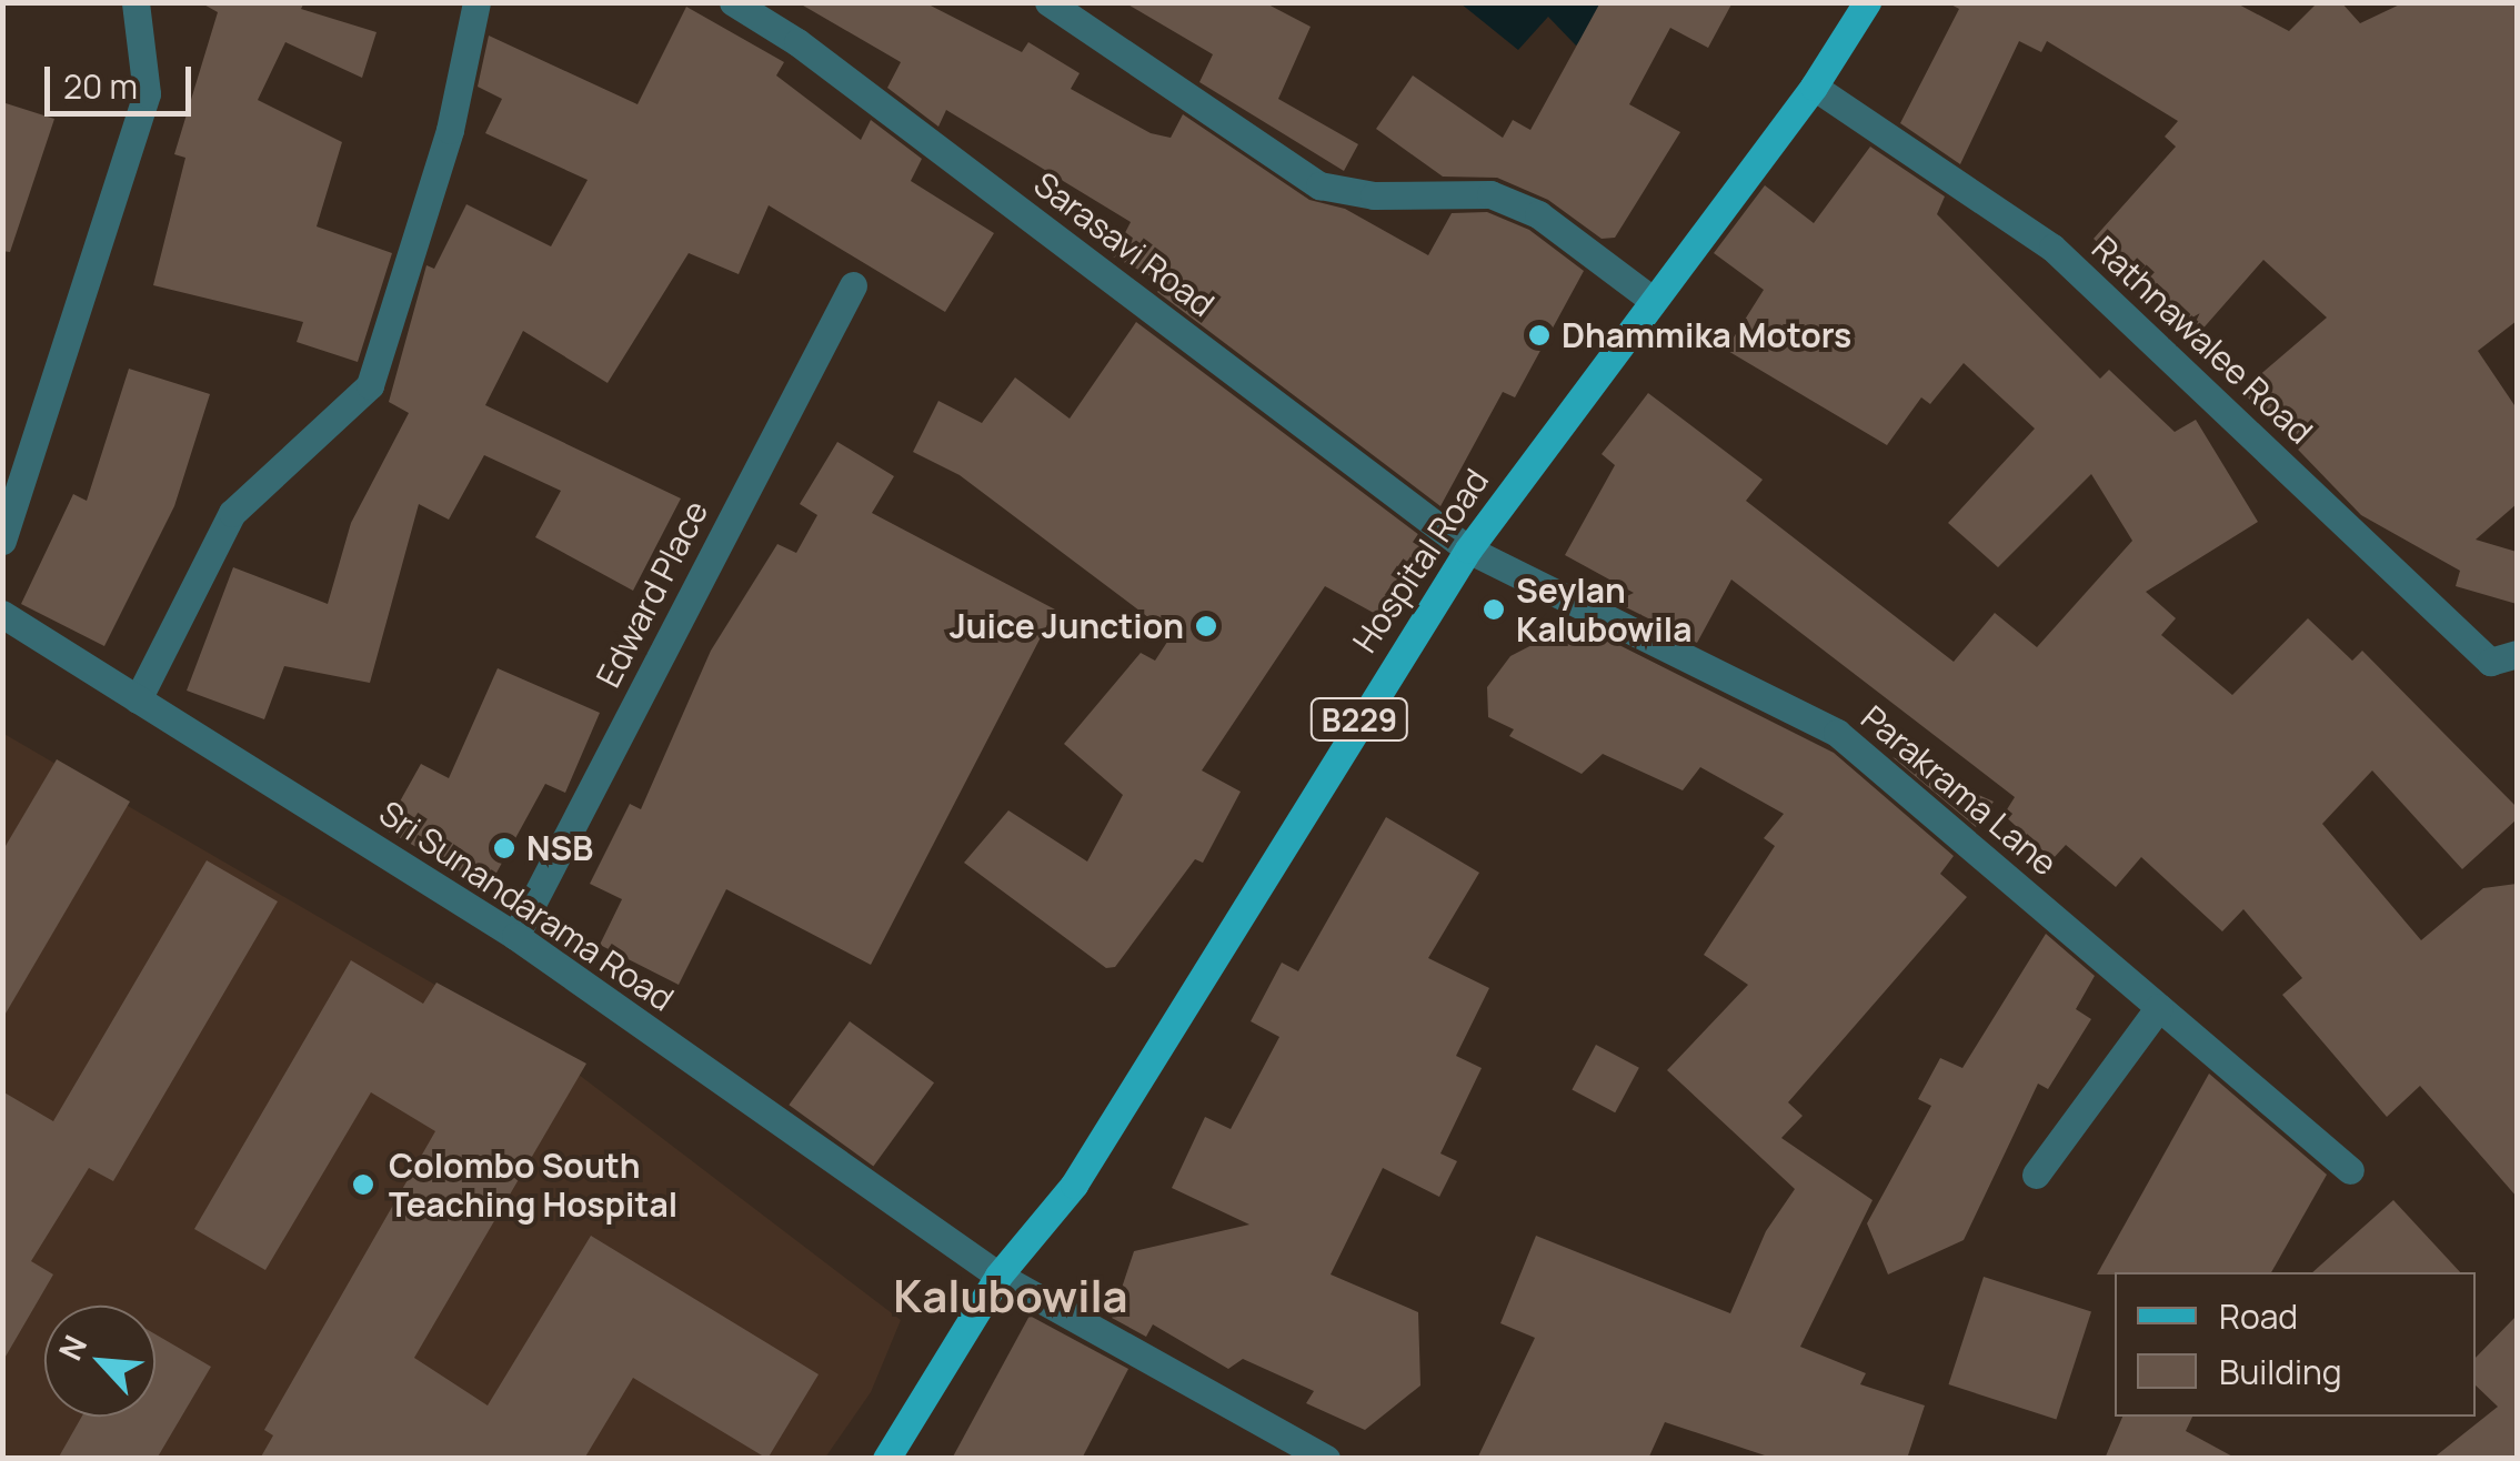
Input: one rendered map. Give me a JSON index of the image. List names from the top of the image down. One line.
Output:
{"streets":{"main road":["Hospital Road","B229"],"street":["Sarasavi Road","Rathnawalee Road","Edward Place","Parakrama Lane","Sri Sunandarama Road"]},"crossings":[["Sarasavi Road","Hospital Road"],["Sarasavi Road","Parakrama Lane"],["Rathnawalee Road","Hospital Road"],["Hospital Road","Parakrama Lane"],["Hospital Road","Sri Sunandarama Road"],["Edward Place","Sri Sunandarama Road"]],"districts":["Kalubowila"],"places":["Dhammika Motors","Seylan Kalubowila","Juice Junction","NSB","Colombo South Teaching Hospital"],"legend":["Road","Building"],"scale_bar":"20 m","north":"top left"}
